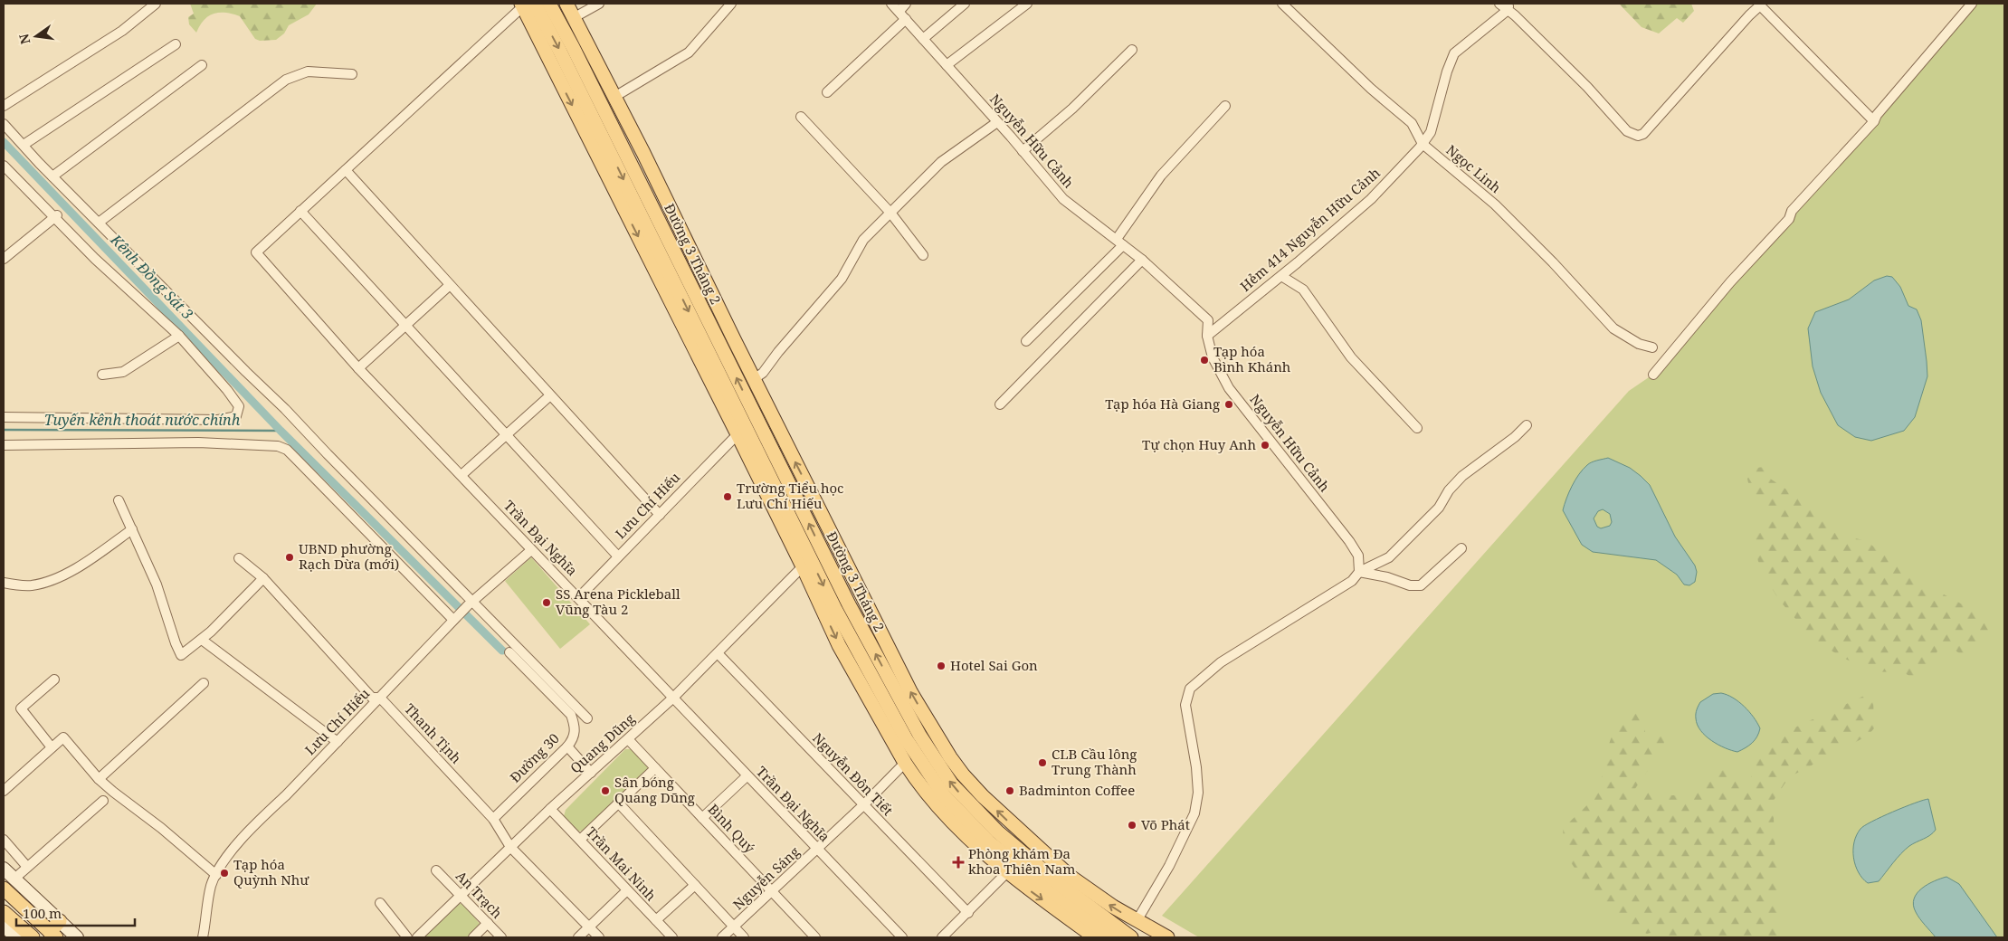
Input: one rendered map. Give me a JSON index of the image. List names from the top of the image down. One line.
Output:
{"streets":{"main road":["Đường 3 Tháng 2"],"street":["Nguyễn Hữu Cảnh","Ngọc Linh","Hẻm 414 Nguyễn Hữu Cảnh","Lưu Chí Hiếu","Trần Đại Nghĩa","Thanh Tịnh","Quang Dũng","Đường 30","Nguyễn Đôn Tiết","Bình Quý","Trần Mai Ninh","Nguyễn Sáng","An Trạch"]},"crossings":[["Nguyễn Hữu Cảnh","Hẻm 414 Nguyễn Hữu Cảnh"],["Ngọc Linh","Hẻm 414 Nguyễn Hữu Cảnh"],["Lưu Chí Hiếu","Trần Đại Nghĩa"],["Lưu Chí Hiếu","Thanh Tịnh"],["Trần Đại Nghĩa","Quang Dũng"],["Trần Đại Nghĩa","Nguyễn Sáng"],["Thanh Tịnh","Quang Dũng"],["Thanh Tịnh","Đường 30"],["Quang Dũng","Nguyễn Đôn Tiết"],["Quang Dũng","Bình Quý"],["Quang Dũng","Trần Mai Ninh"],["Quang Dũng","An Trạch"],["Nguyễn Đôn Tiết","Nguyễn Sáng"],["Bình Quý","Nguyễn Sáng"]],"water":["Kênh Đồng Sát 3","Tuyến kênh thoát nước chính"],"places":{"other":["Tạp hóa Bình Khánh","Tạp hóa Hà Giang","Tự chọn Huy Anh","Trường Tiểu học Lưu Chí Hiếu","UBND phường Rạch Dừa (mới)","SS Arena Pickleball Vũng Tàu 2","Hotel Sai Gon","CLB Cầu lông Trung Thành","Sân bóng Quang Dũng","Badminton Coffee","Võ Phát","Tạp hóa Quỳnh Như"],"health":["Phòng khám Đa khoa Thiên Nam"]},"scale_bar":"100 m","north":"left"}
